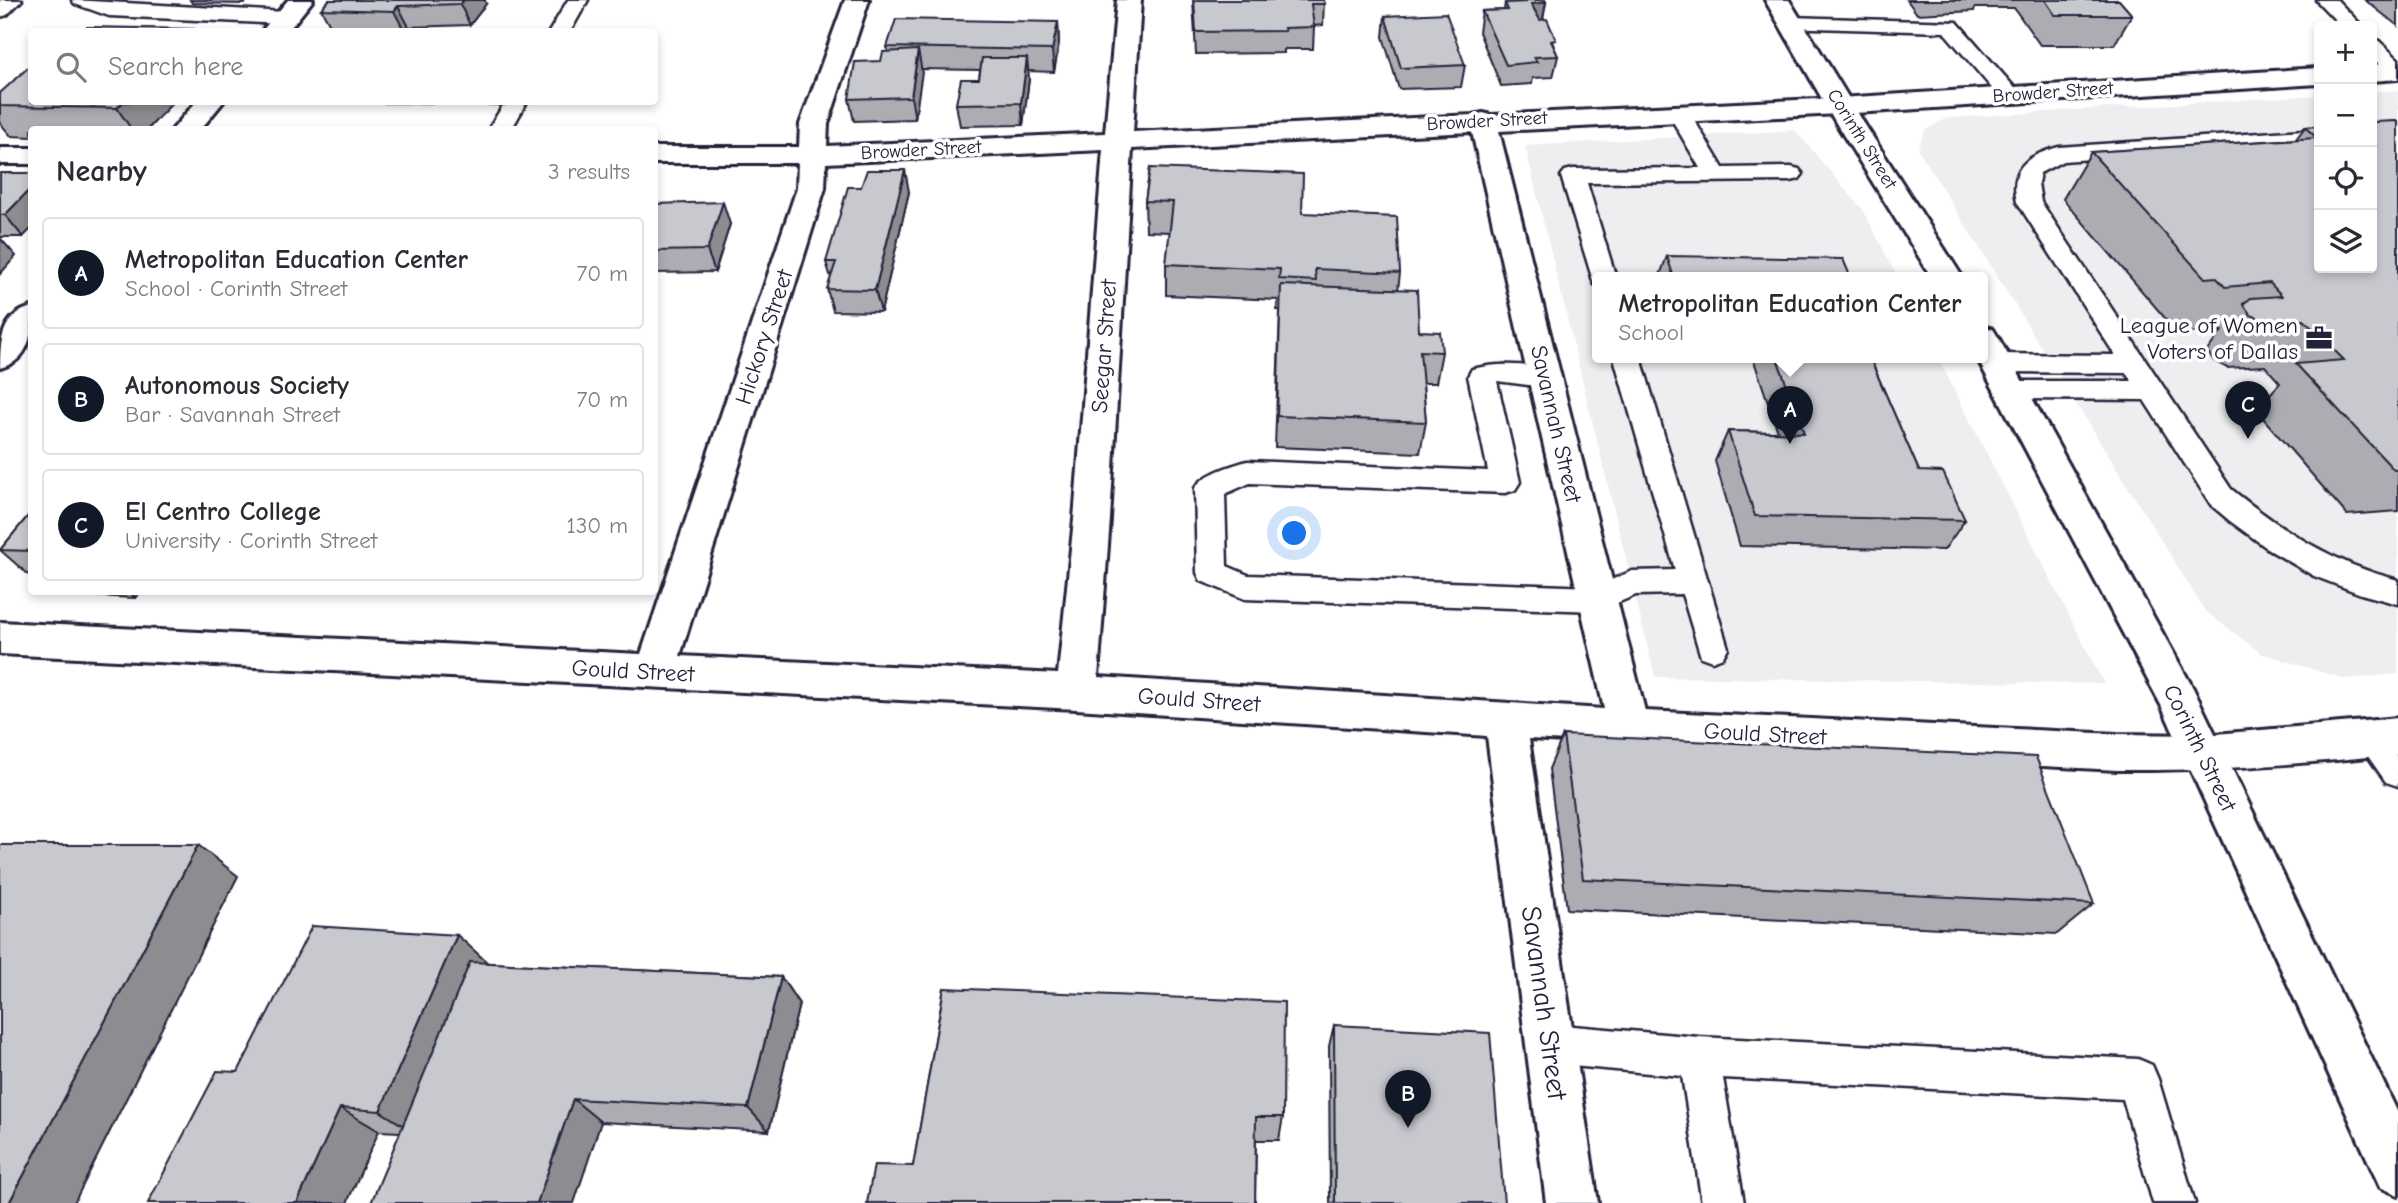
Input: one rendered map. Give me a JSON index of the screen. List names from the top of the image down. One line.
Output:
{"streets":{"street":["Browder Street","Corinth Street","Hickory Street","Seegar Street","Savannah Street","Gould Street"]},"crossings":[["Browder Street","Corinth Street"],["Browder Street","Hickory Street"],["Browder Street","Seegar Street"],["Browder Street","Savannah Street"],["Corinth Street","Gould Street"],["Hickory Street","Gould Street"],["Seegar Street","Gould Street"],["Savannah Street","Gould Street"]],"places":{"office":["League of Women Voters of Dallas"]},"page":{"map_buttons":["+","−"],"search":"Search here","heading":["Nearby","3 results"],"list":[{"mark":"A","name":"Metropolitan Education Center","note":"School · Corinth Street","value":"70 m"},{"mark":"B","name":"Autonomous Society","note":"Bar · Savannah Street","value":"70 m"},{"mark":"C","name":"El Centro College","note":"University · Corinth Street","value":"130 m"}],"popup":["Metropolitan Education Center","School"],"pins":["C","A","B"]}}
